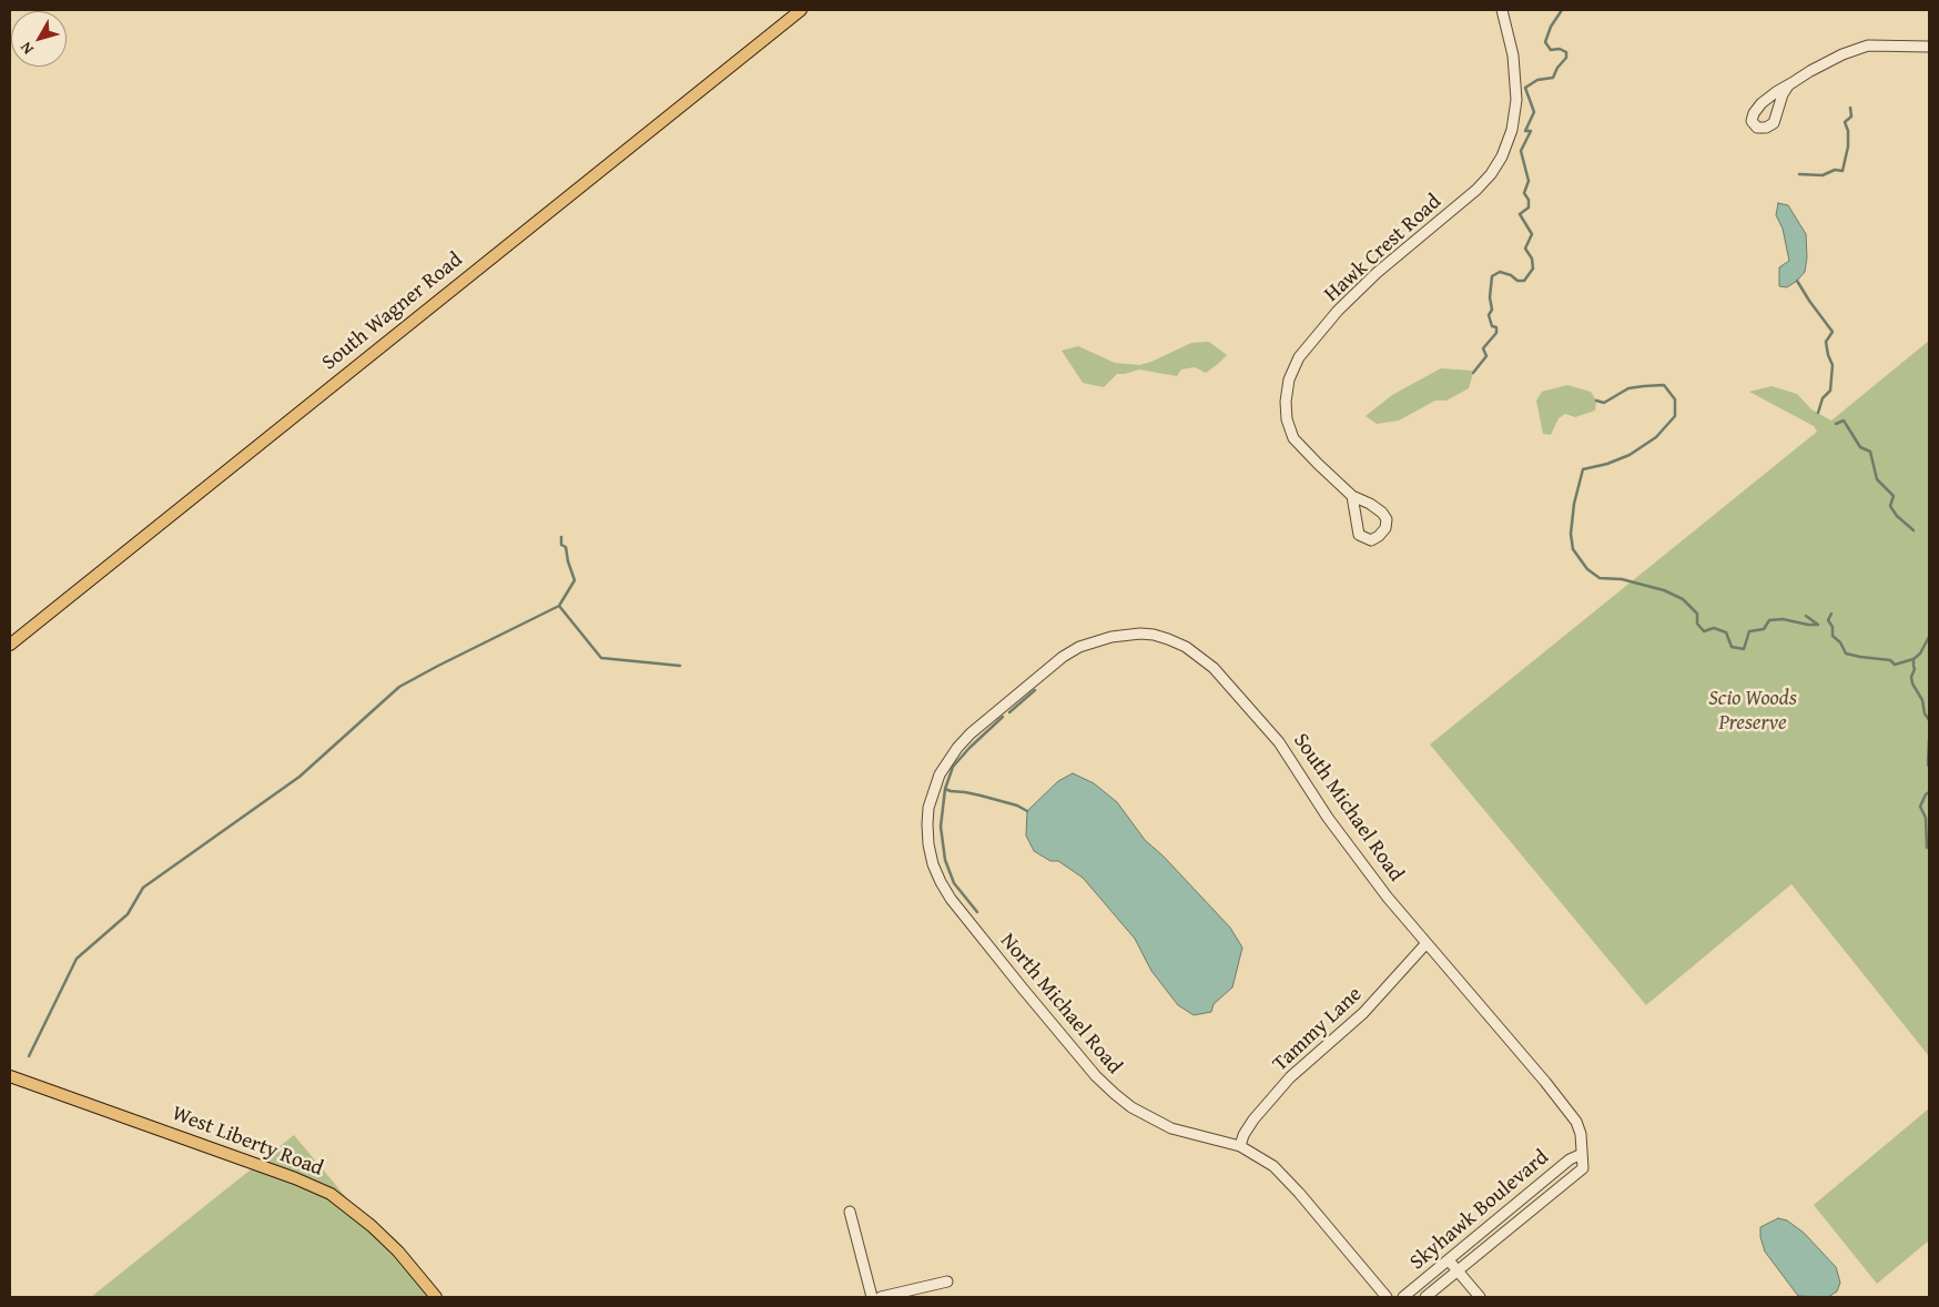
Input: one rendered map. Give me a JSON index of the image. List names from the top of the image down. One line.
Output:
{"streets":{"main road":["South Wagner Road","West Liberty Road"],"street":["Hawk Crest Road","South Michael Road","North Michael Road","Tammy Lane","Skyhawk Boulevard"]},"crossings":[["South Michael Road","North Michael Road"],["South Michael Road","Tammy Lane"],["South Michael Road","Skyhawk Boulevard"],["North Michael Road","Tammy Lane"]],"parks":["Scio Woods Preserve"],"north":"bottom left"}
